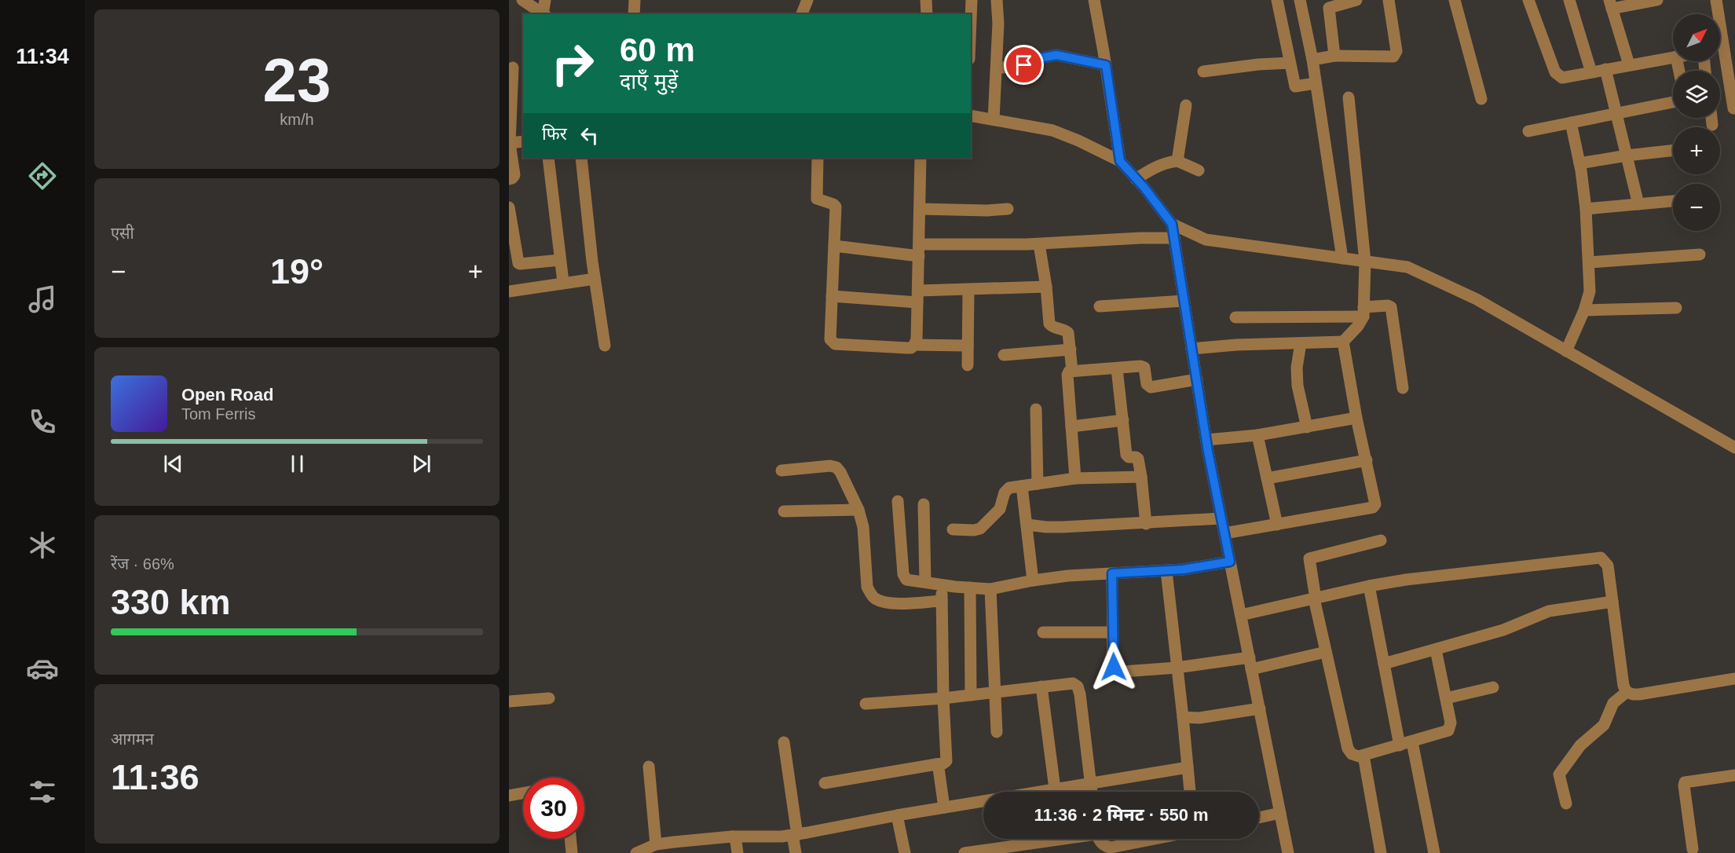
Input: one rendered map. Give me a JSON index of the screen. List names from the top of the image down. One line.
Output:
{"north":"top right","page":{"tabs":"11:34","tile":[["23","km/h"],"एसी",["रेंज · 66%","330 km"],["आगमन","11:36"]],"map_buttons":["+","−"],"turn":["60 m","दाएँ मुड़ें"],"then":"फिर","heat":["−","19°","+"],"song":["Open Road","Tom Ferris"],"limit":"30","trip":"11:36 · 2 मिनट · 550 m"}}
